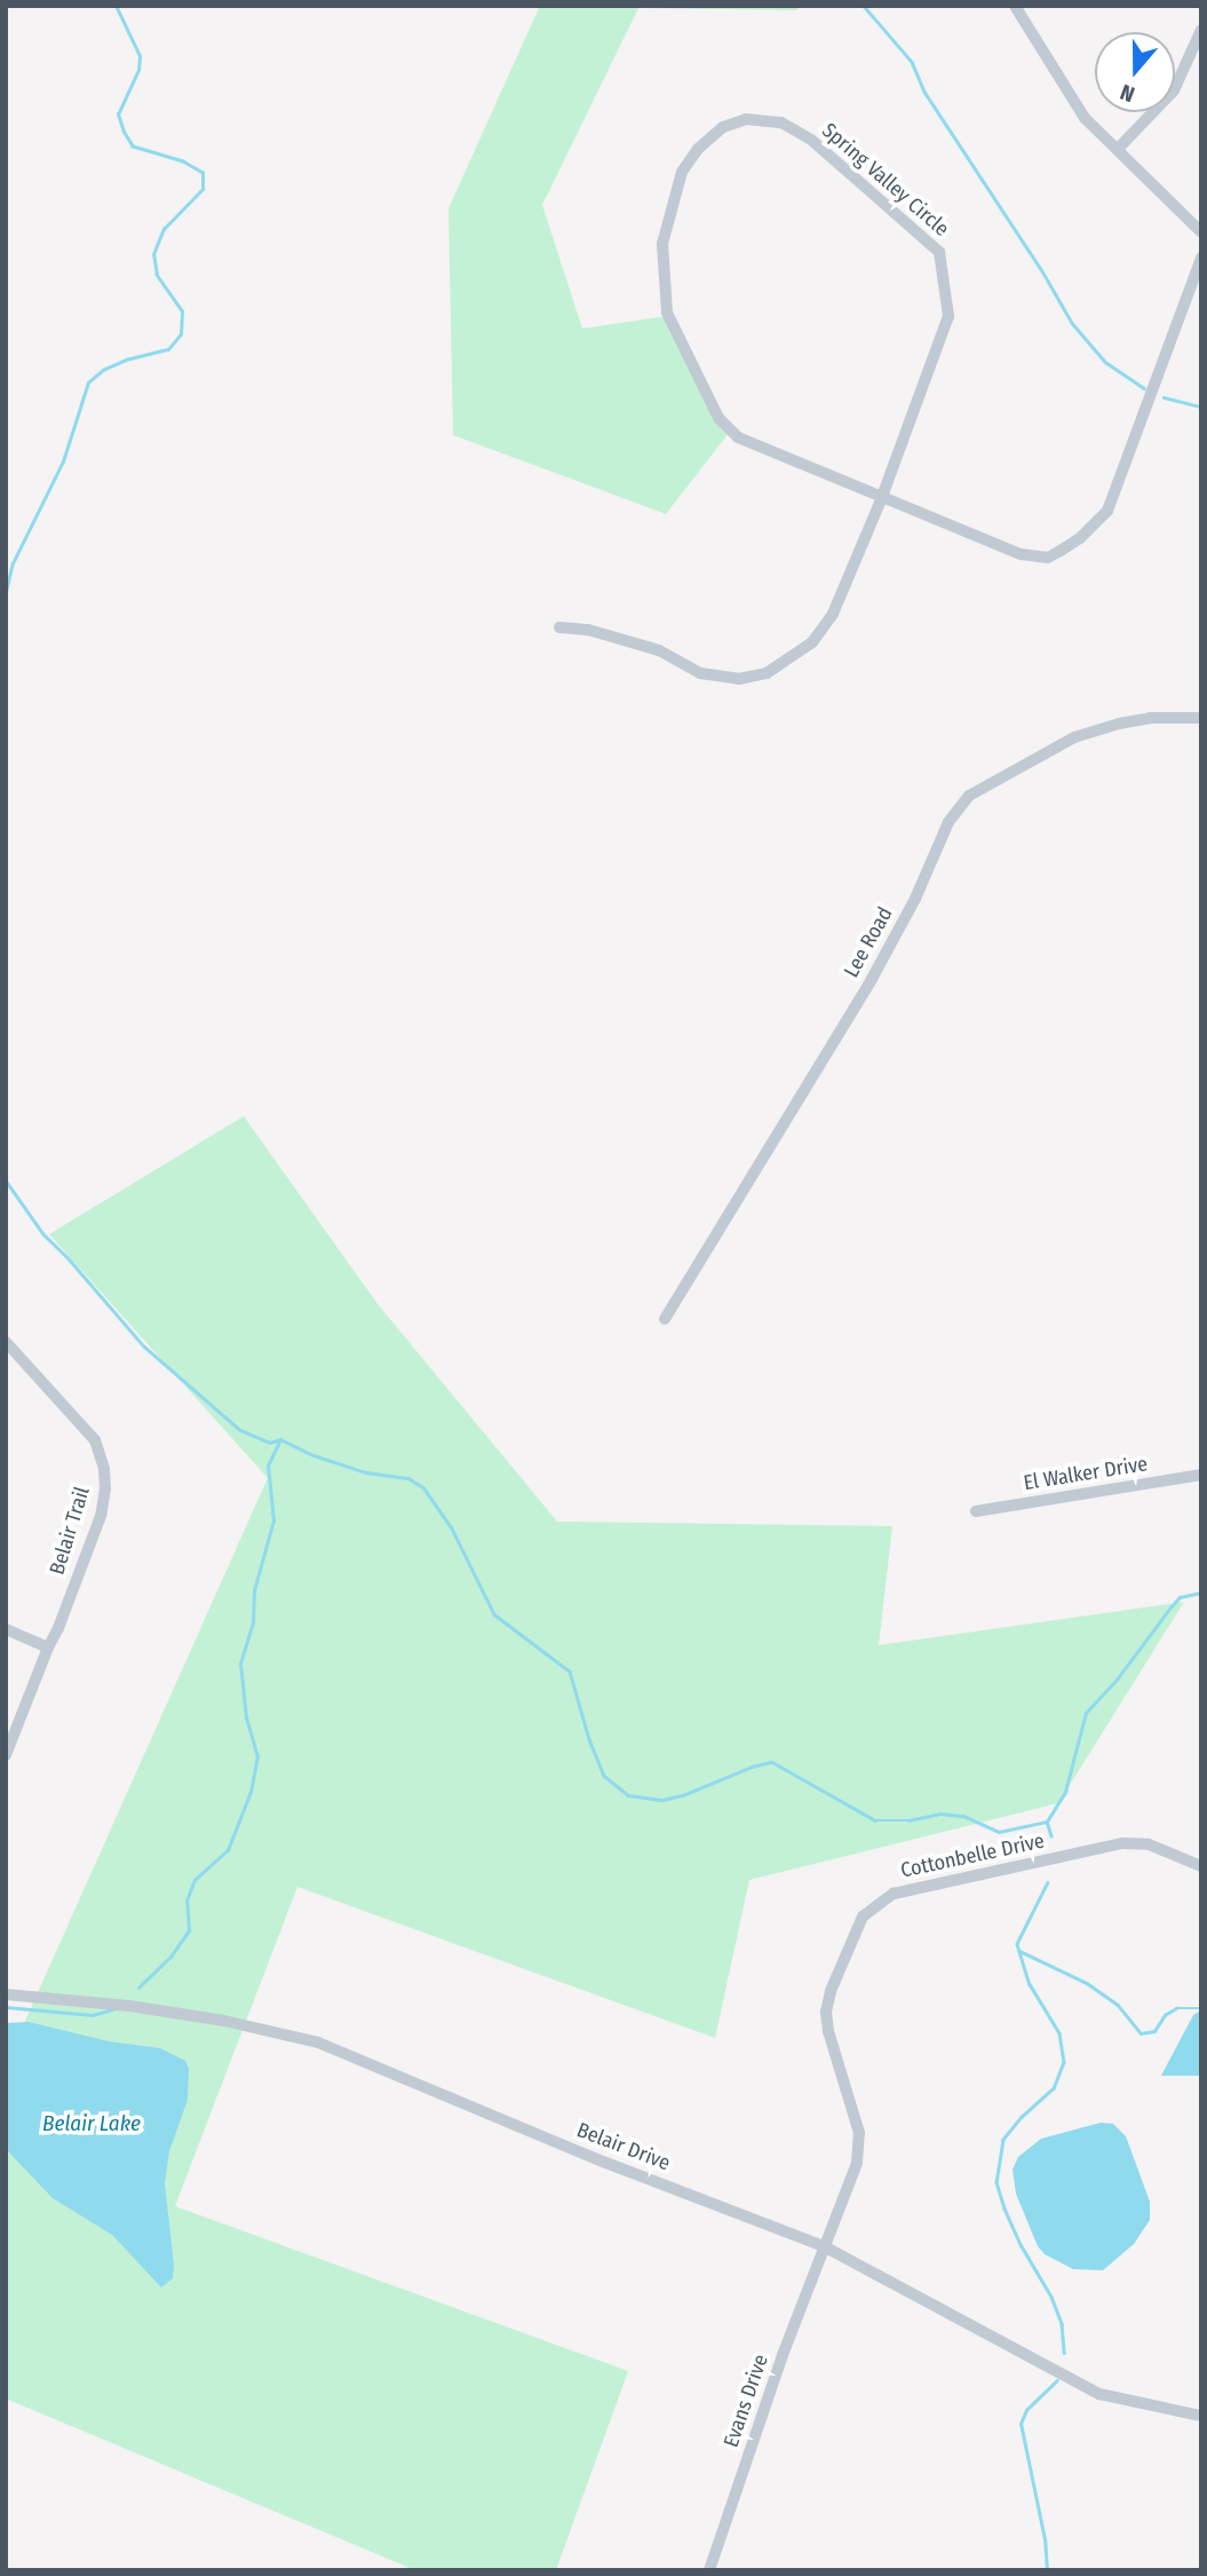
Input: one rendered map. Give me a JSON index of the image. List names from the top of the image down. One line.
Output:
{"streets":{"street":["Spring Valley Circle","Lee Road","El Walker Drive","Belair Trail","Cottonbelle Drive","Belair Drive","Evans Drive"]},"crossings":[["Cottonbelle Drive","Belair Drive"],["Cottonbelle Drive","Evans Drive"],["Belair Drive","Evans Drive"]],"water":["Belair Lake"],"north":"bottom"}
